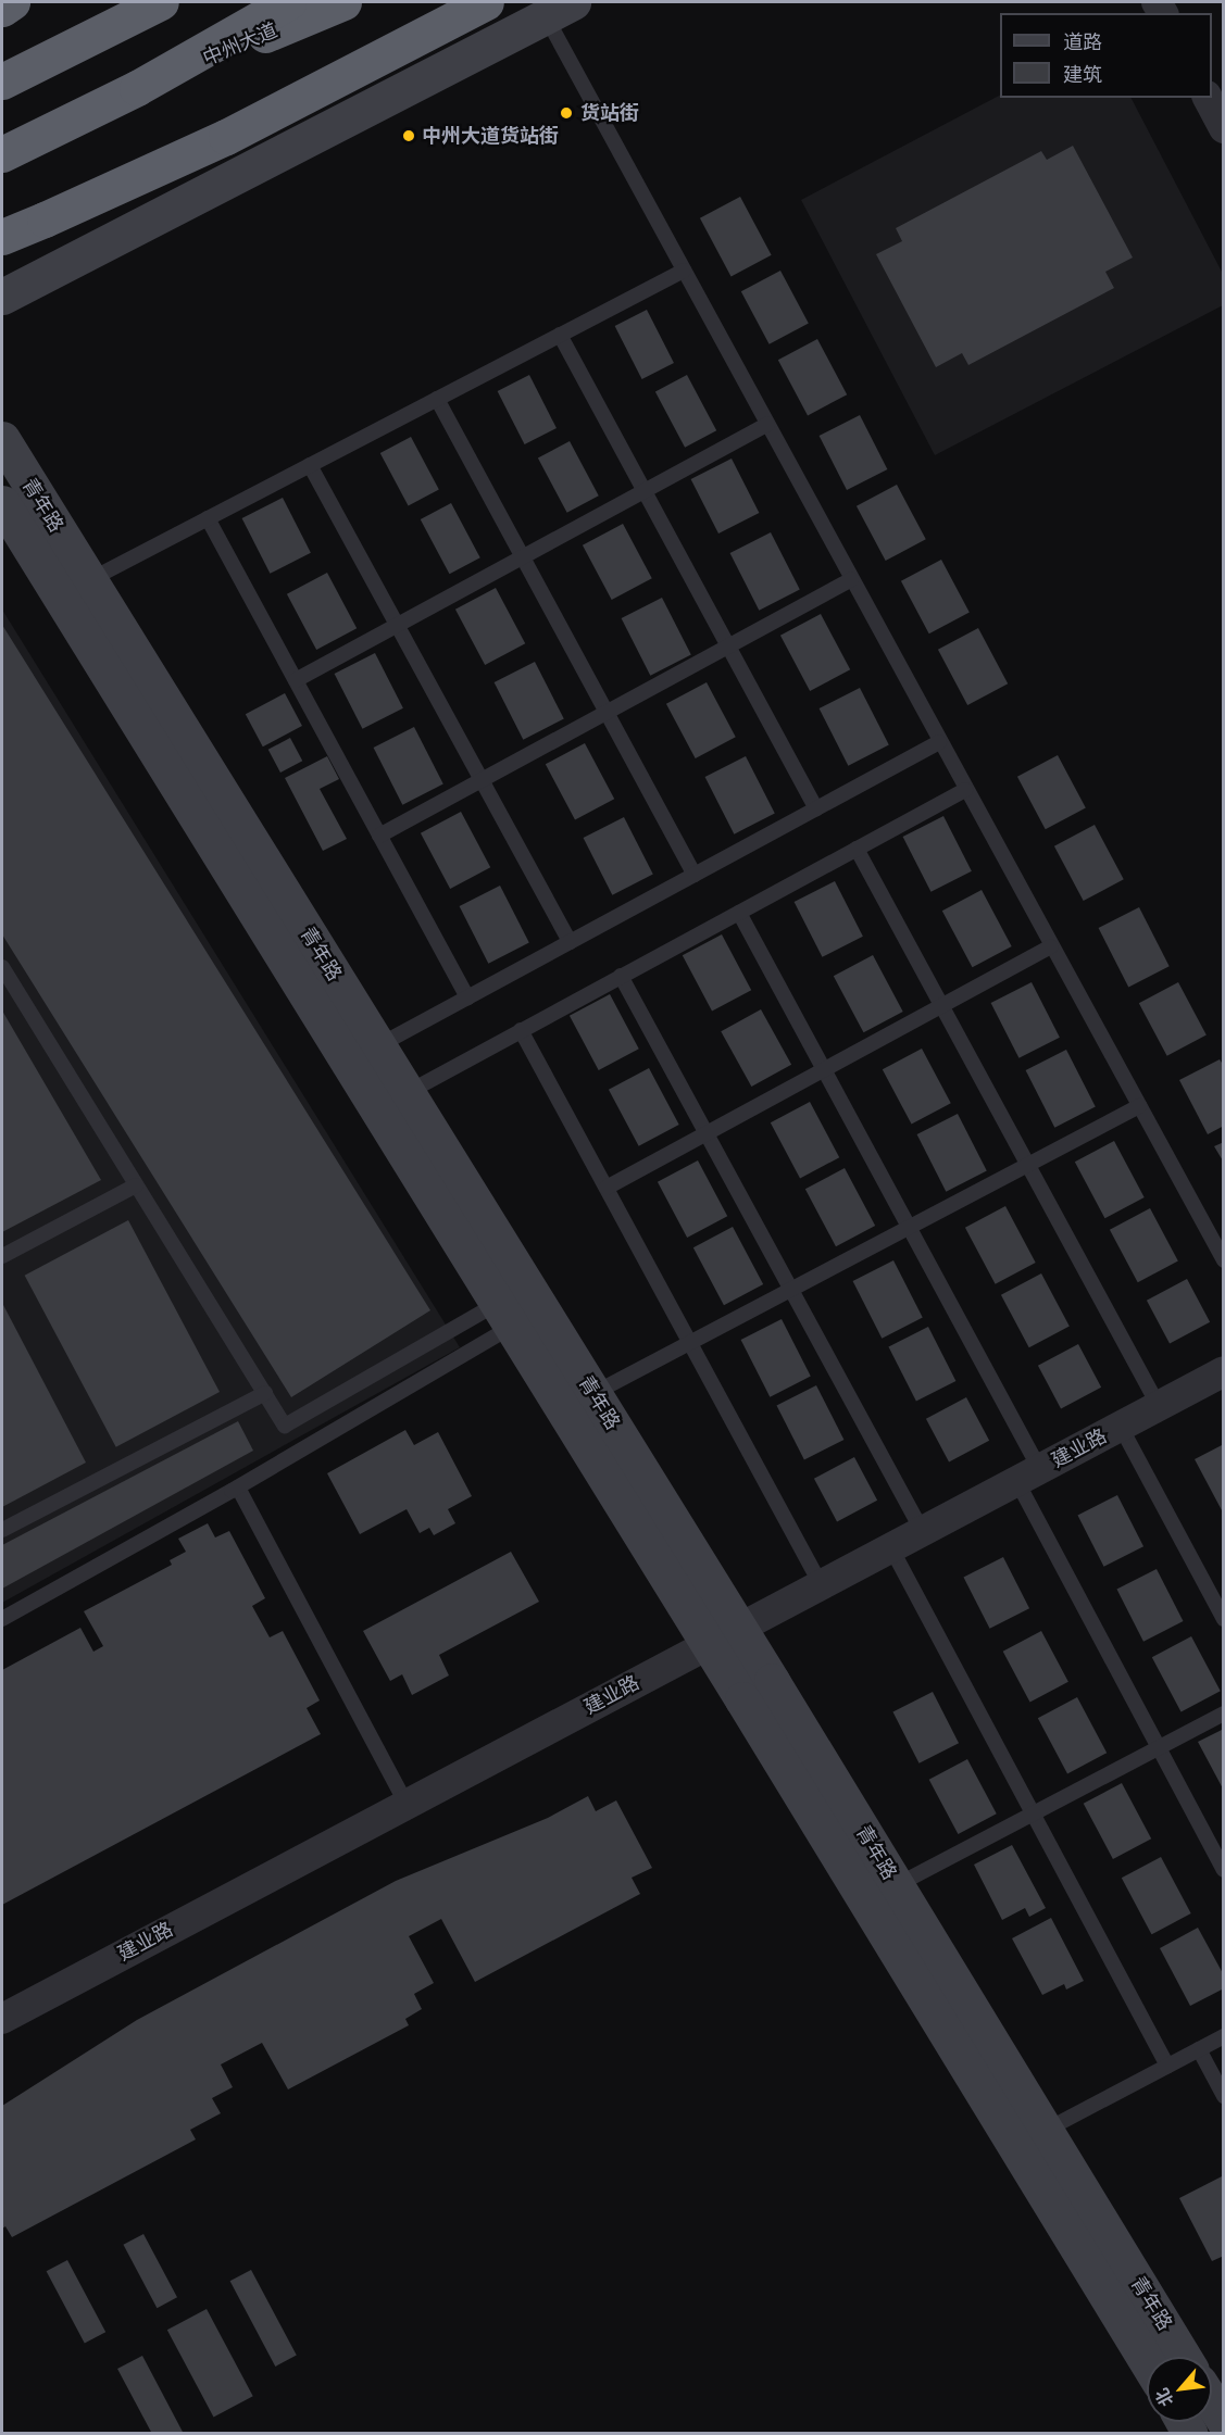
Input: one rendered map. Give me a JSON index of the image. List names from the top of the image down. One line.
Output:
{"streets":{"highway":["中州大道"],"street":["青年路","建业路"]},"crossings":[["青年路","建业路"]],"places":["货站街","中州大道货站街"],"legend":["道路","建筑"],"north":"bottom left"}
